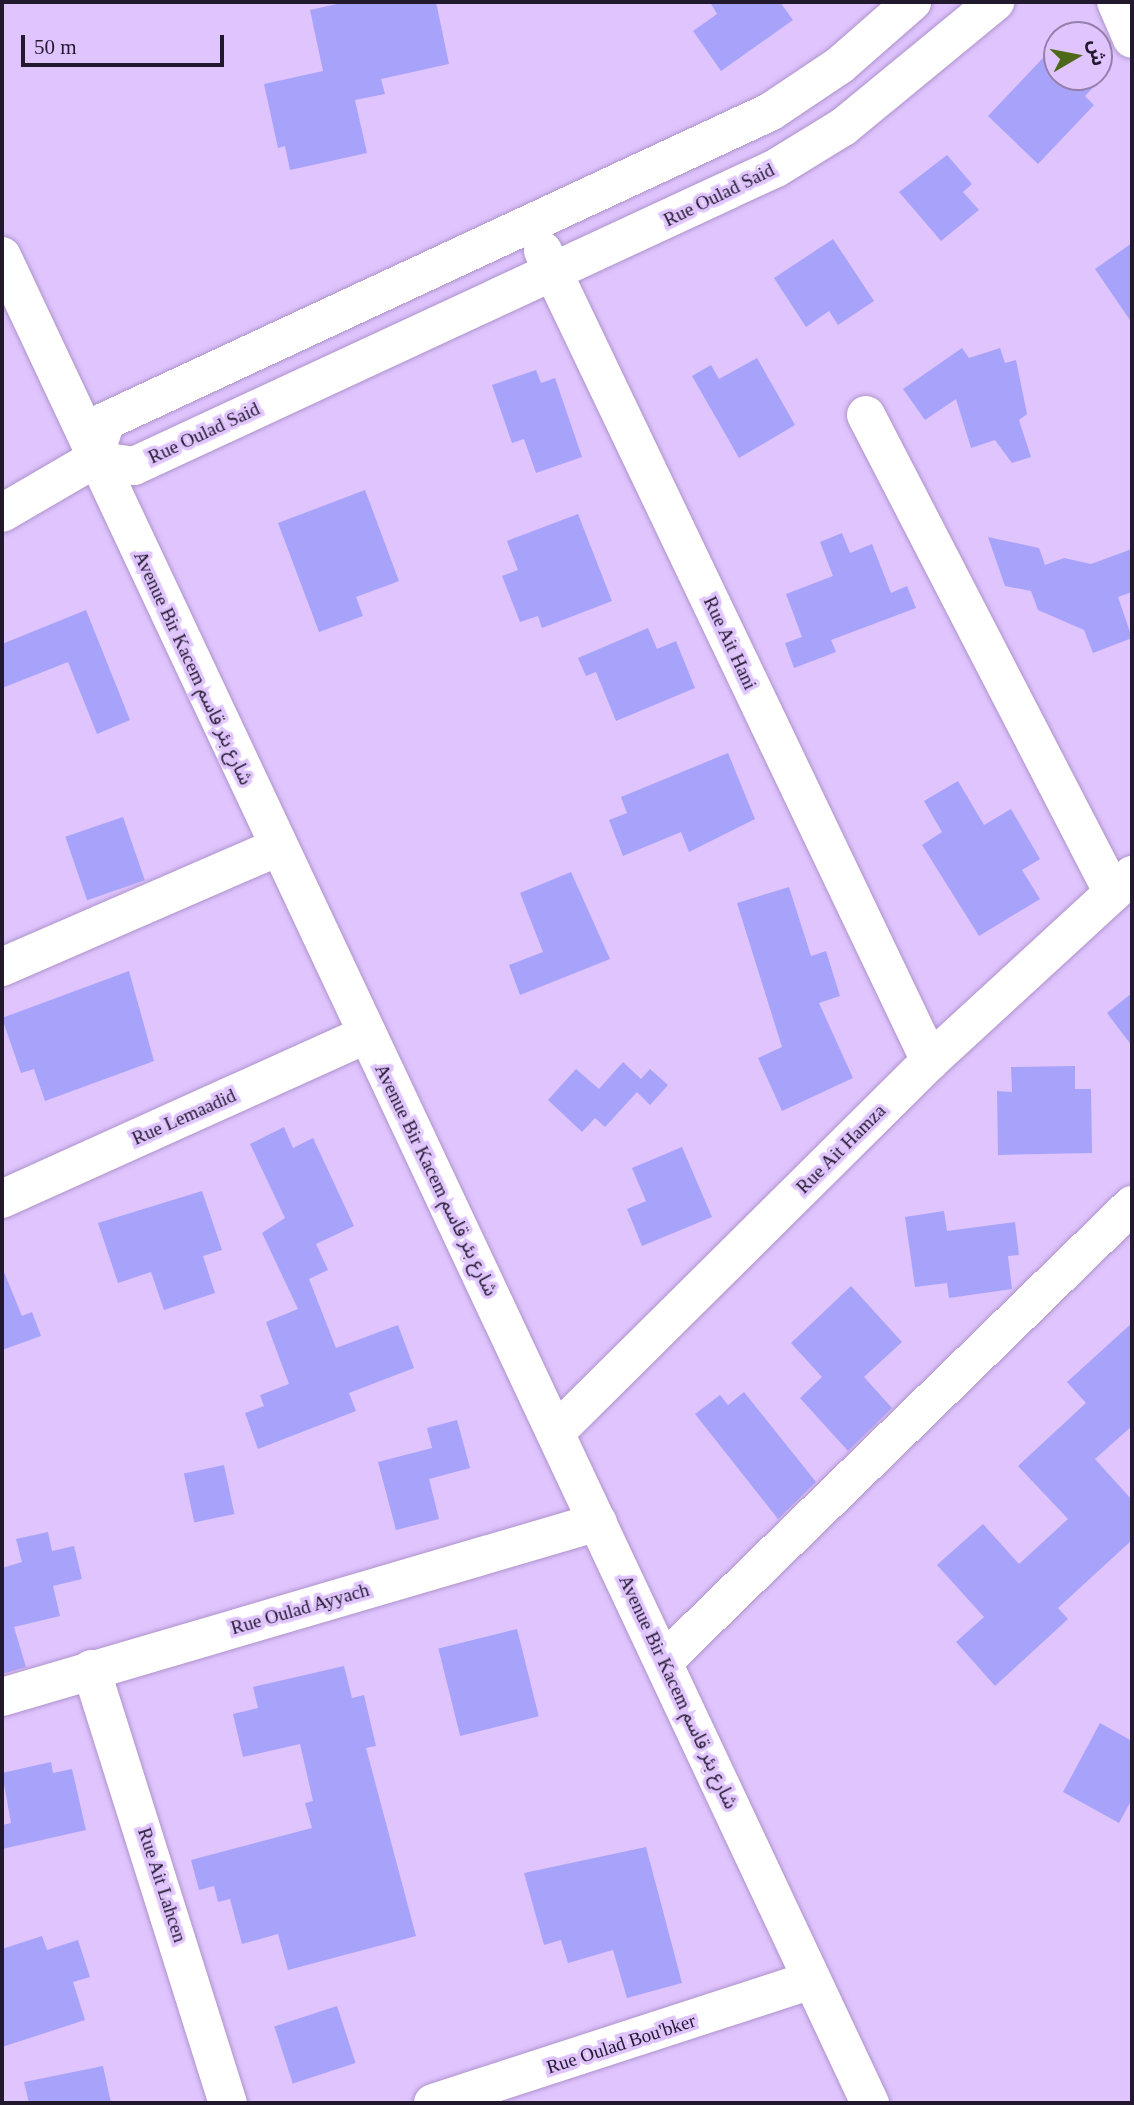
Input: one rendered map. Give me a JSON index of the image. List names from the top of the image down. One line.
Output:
{"streets":{"street":["Rue Oulad Said","Rue Ait Hani","Avenue Bir Kacem شارع بئر قاسم","Rue Lemaadid","Rue Ait Hamza","Rue Oulad Ayyach","Rue Ait Lahcen","Rue Oulad Bou'bker"]},"crossings":[["Rue Oulad Said","Rue Ait Hani"],["Rue Oulad Said","Avenue Bir Kacem شارع بئر قاسم"],["Rue Ait Hani","Rue Ait Hamza"],["Avenue Bir Kacem شارع بئر قاسم","Rue Lemaadid"],["Avenue Bir Kacem شارع بئر قاسم","Rue Ait Hamza"],["Avenue Bir Kacem شارع بئر قاسم","Rue Oulad Ayyach"],["Avenue Bir Kacem شارع بئر قاسم","Rue Oulad Bou'bker"],["Rue Oulad Ayyach","Rue Ait Lahcen"]],"scale_bar":"50 m","north":"right"}
